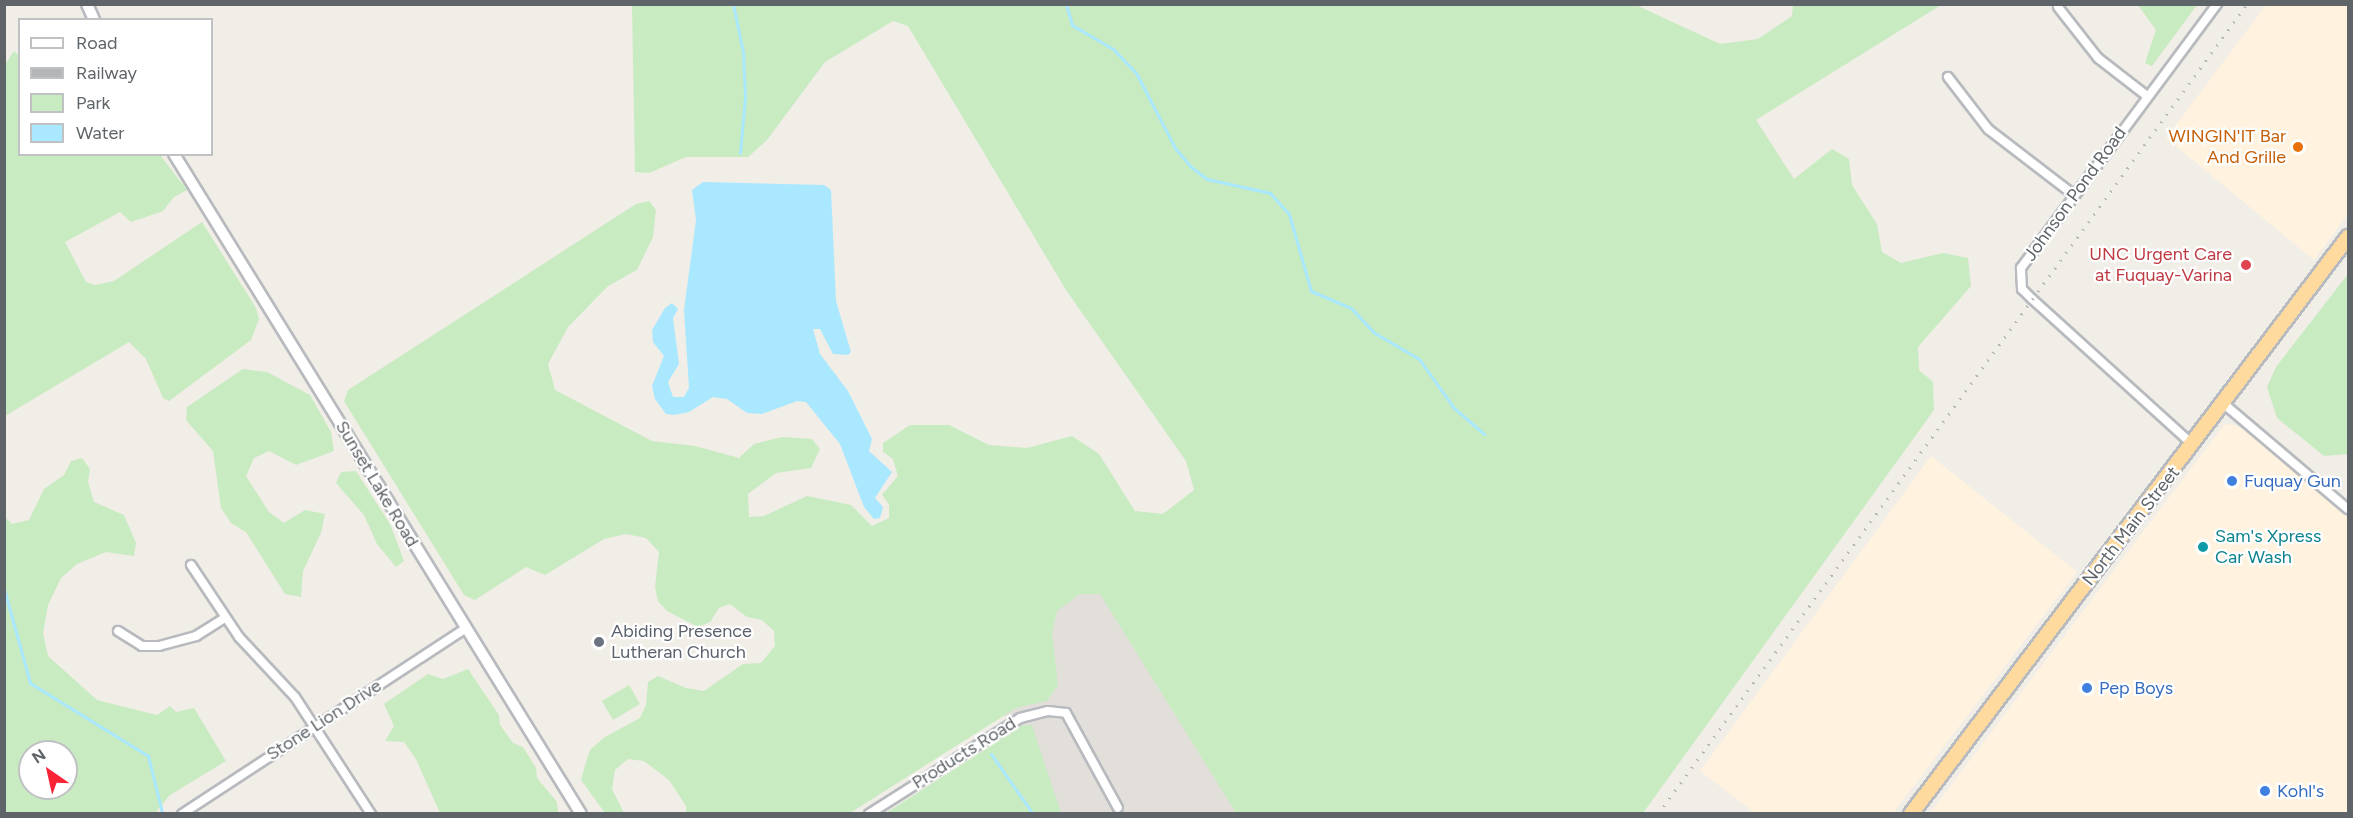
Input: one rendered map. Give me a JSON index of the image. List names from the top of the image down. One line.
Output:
{"streets":{"highway":["North Main Street"],"main road":["Sunset Lake Road"],"street":["Johnson Pond Road","Stone Lion Drive","Products Road"]},"crossings":[["Johnson Pond Road","North Main Street"],["Sunset Lake Road","Stone Lion Drive"]],"places":["WINGIN'IT Bar And Grille","UNC Urgent Care at Fuquay-Varina","Fuquay Gun","Sam's Xpress Car Wash","Abiding Presence Lutheran Church","Pep Boys","Kohl's"],"legend":["Road","Railway","Park","Water"],"north":"top left"}
